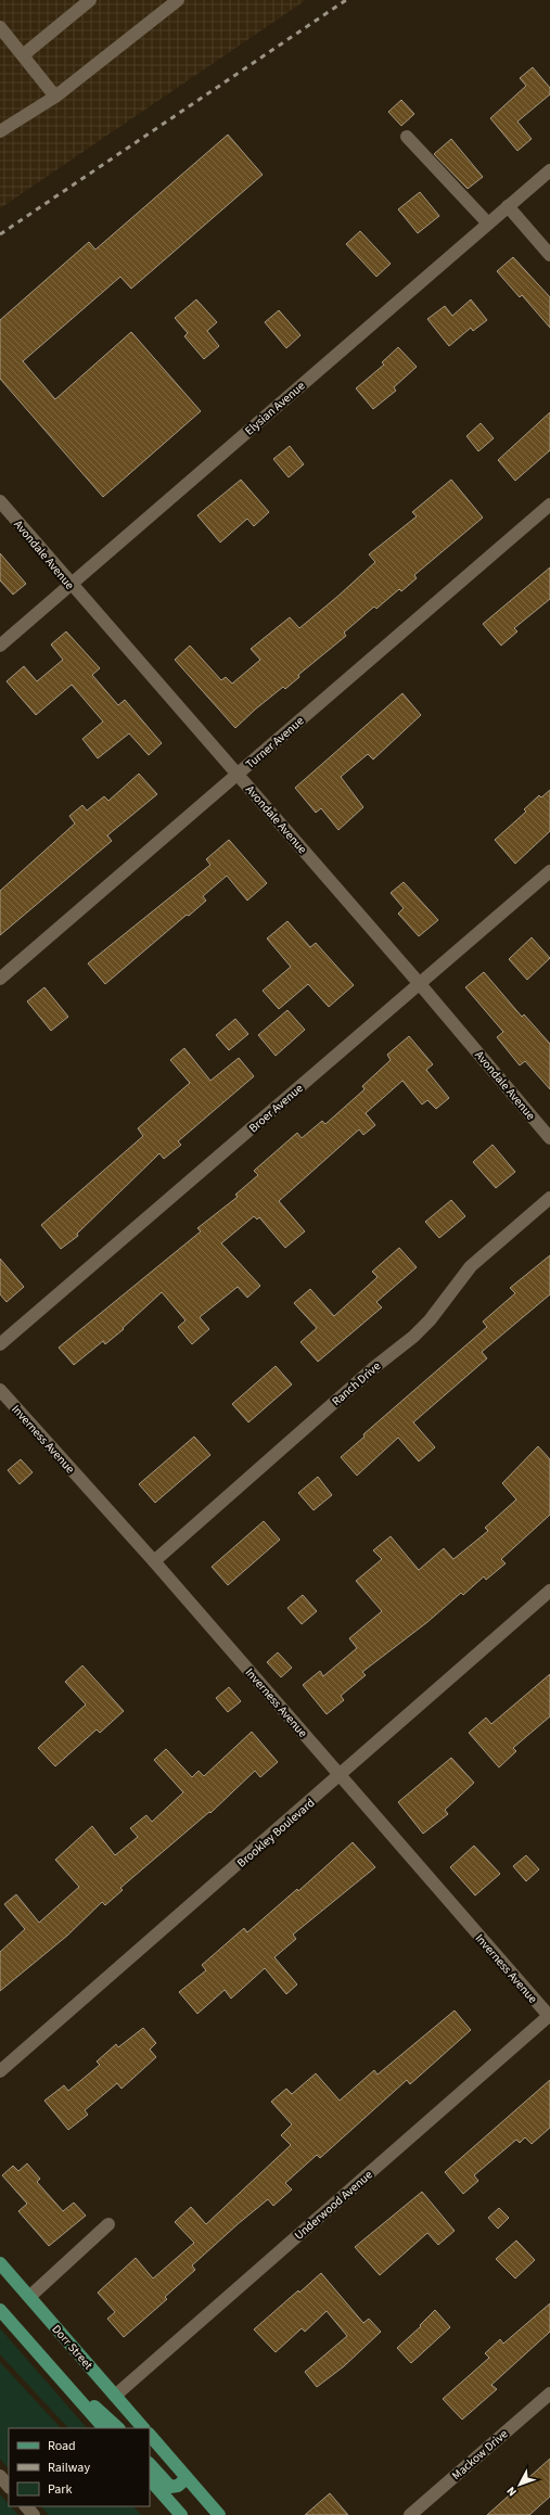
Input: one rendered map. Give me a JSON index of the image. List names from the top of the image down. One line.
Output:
{"streets":{"main road":["Dorr Street"],"street":["Elysian Avenue","Avondale Avenue","Turner Avenue","Broer Avenue","Ranch Drive","Inverness Avenue","Brookley Boulevard","Underwood Avenue","Mackow Drive"]},"crossings":[["Elysian Avenue","Avondale Avenue"],["Avondale Avenue","Turner Avenue"],["Avondale Avenue","Broer Avenue"],["Ranch Drive","Inverness Avenue"],["Inverness Avenue","Brookley Boulevard"],["Inverness Avenue","Underwood Avenue"],["Underwood Avenue","Dorr Street"]],"legend":["Road","Railway","Park"],"north":"bottom left"}
